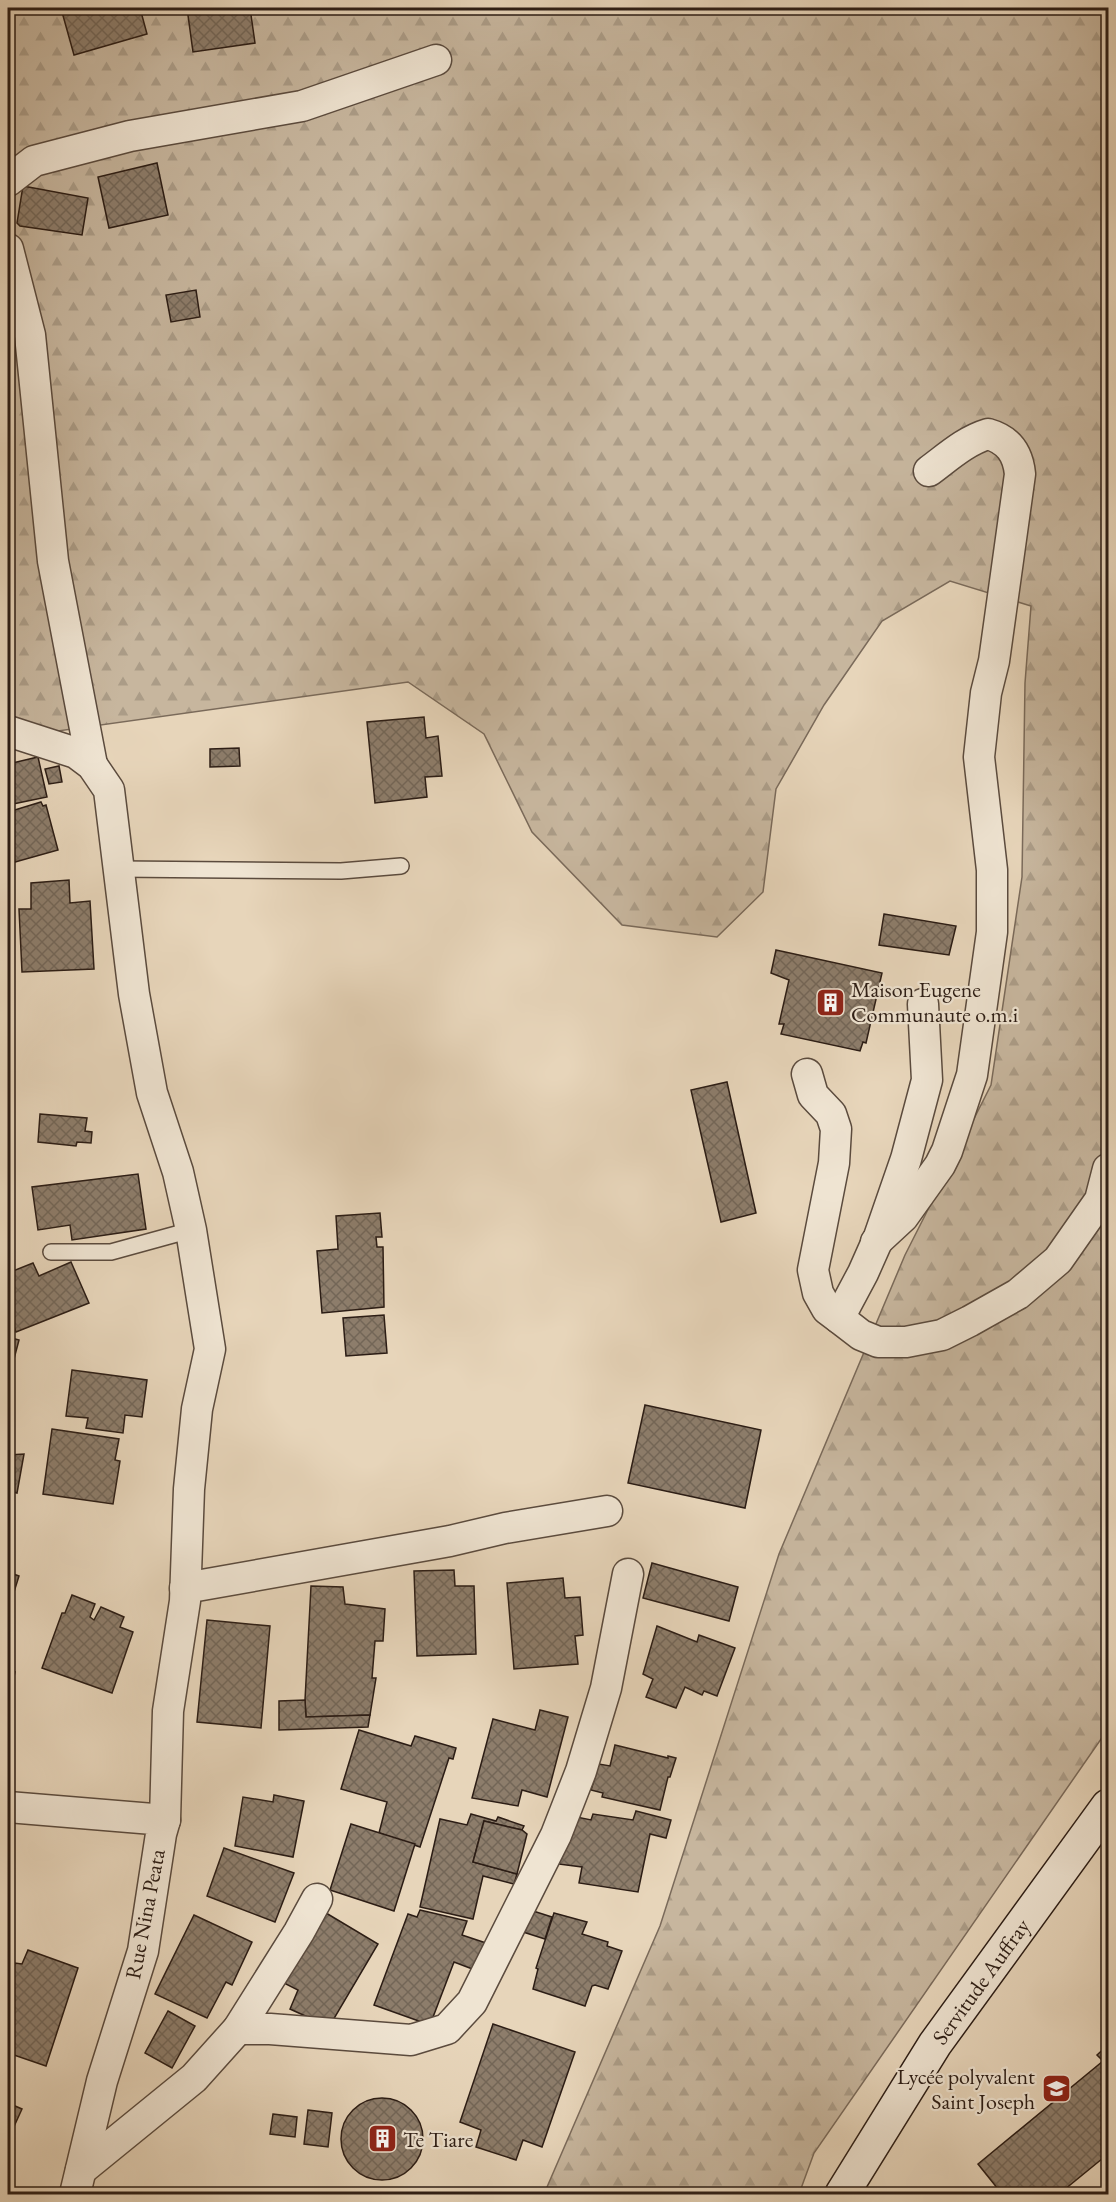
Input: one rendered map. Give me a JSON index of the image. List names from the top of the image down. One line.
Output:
{"streets":{"street":["Rue Nina Peata","Servitude Auffray"]},"places":{"building":["Maison Eugene Communaute o.m.i","Te Tiare"],"school or university":["Lycée polyvalent Saint Joseph"]}}
